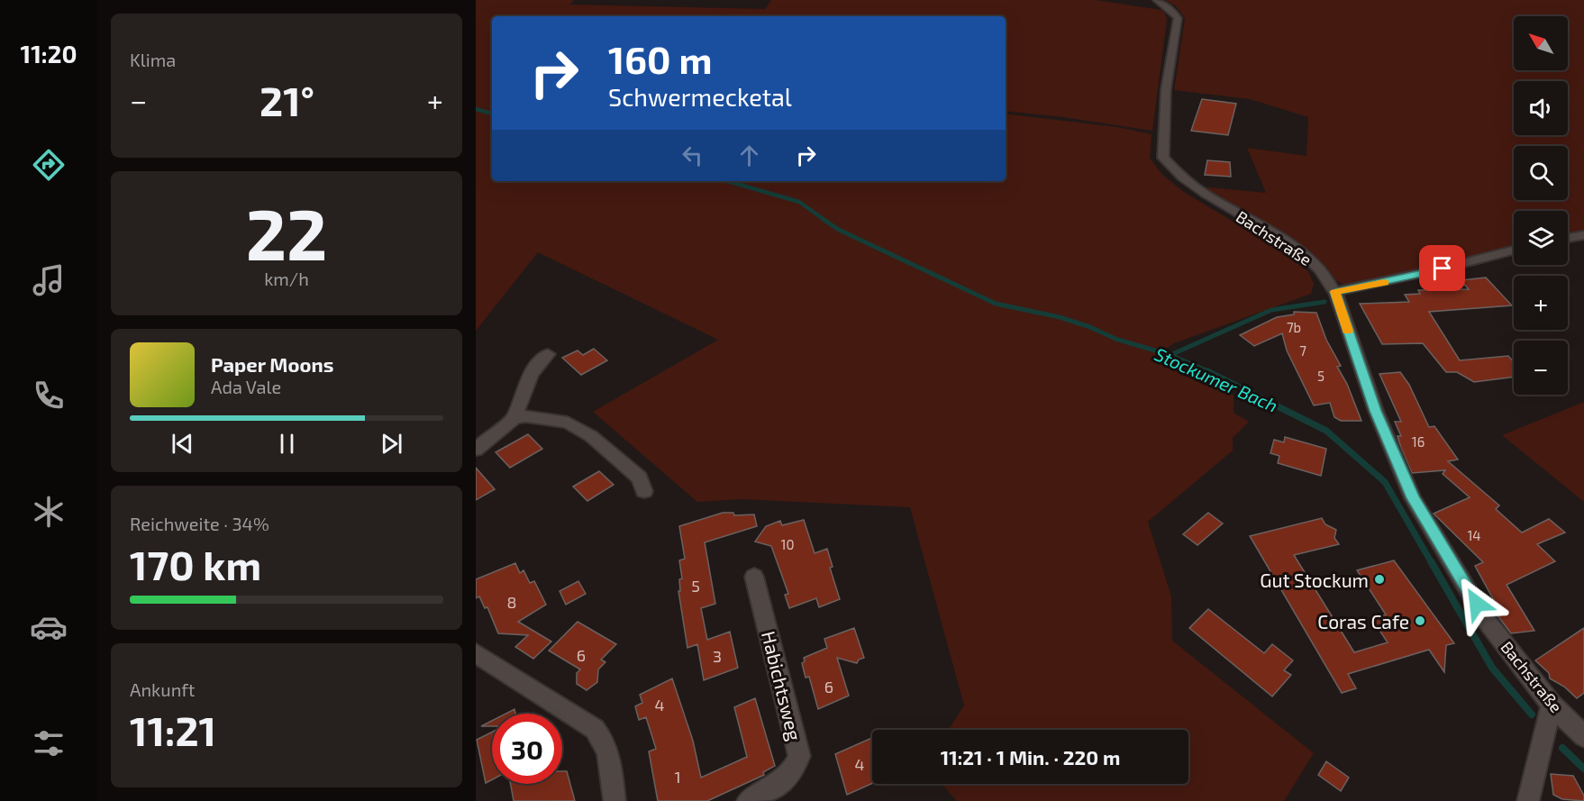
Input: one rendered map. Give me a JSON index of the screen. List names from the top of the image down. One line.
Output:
{"streets":{"street":["Bachstraße","Habichtsweg"]},"water":["Stockumer Bach"],"places":["Gut Stockum","Coras Cafe"],"house_numbers":["7b","7","5","16","14","10","5","8","6","3","6","4","4","1"],"north":"top left","page":{"tabs":"11:20","tile":["Klima",["22","km/h"],["Reichweite · 34%","170 km"],["Ankunft","11:21"]],"map_buttons":["+","−"],"turn":["160 m","Schwermecketal"],"heat":["−","21°","+"],"song":["Paper Moons","Ada Vale"],"limit":"30","trip":"11:21 · 1 Min. · 220 m"}}
